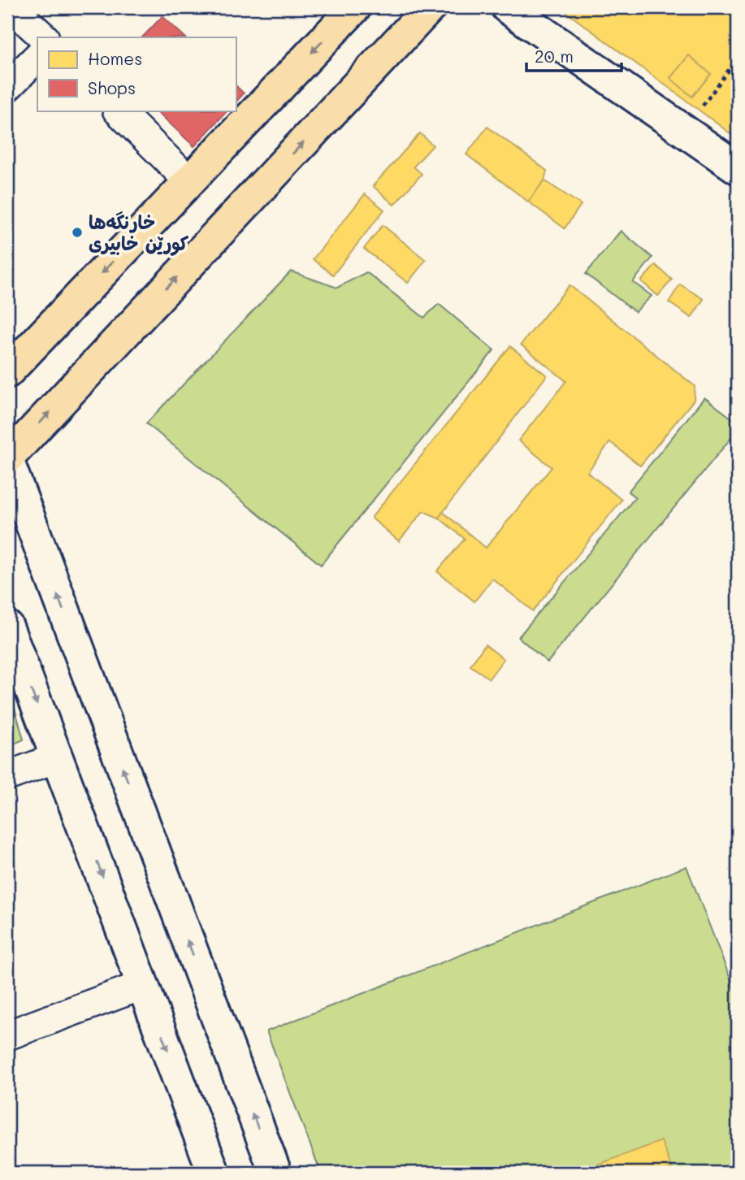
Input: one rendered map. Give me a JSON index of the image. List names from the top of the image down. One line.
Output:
{"places":["خارنگه‌ها كورێن خابيرى"],"legend":["Homes","Shops"],"scale_bar":"20 m"}
